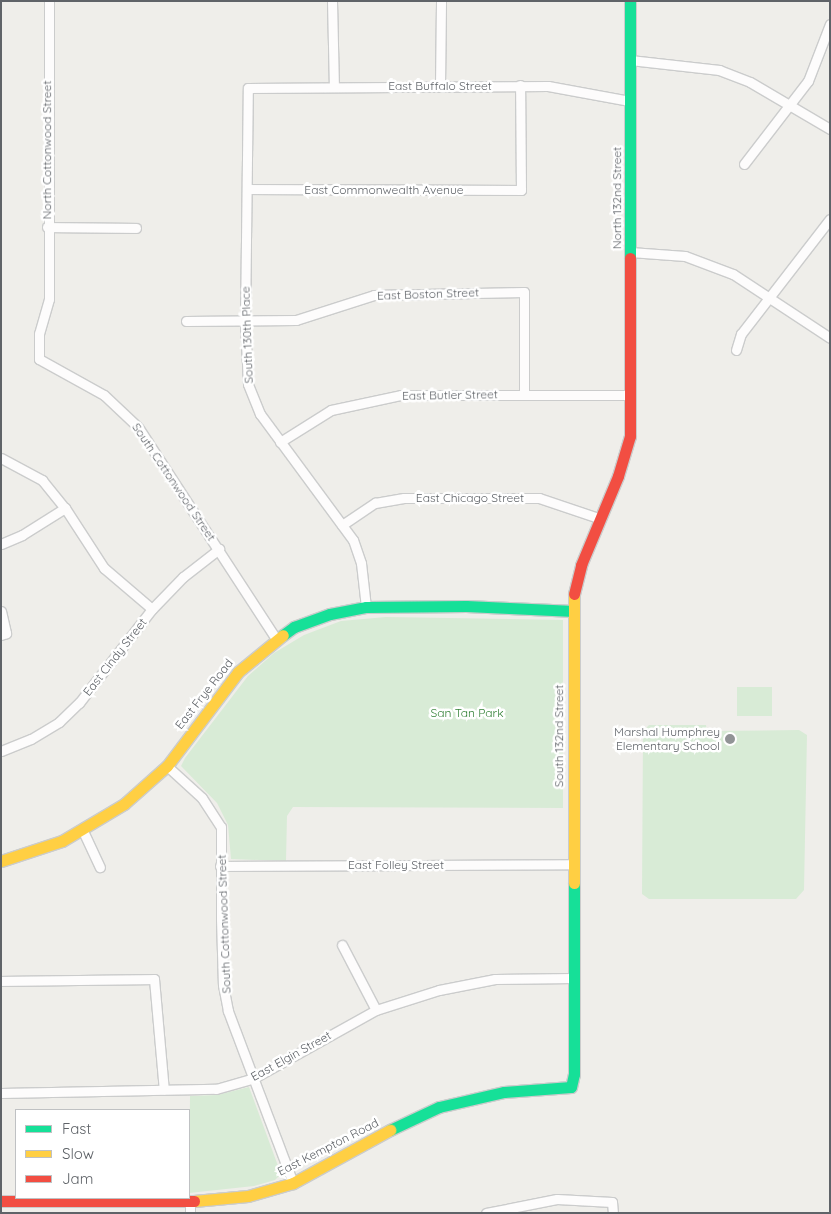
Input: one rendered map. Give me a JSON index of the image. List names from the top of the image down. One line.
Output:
{"streets":{"street":["East Buffalo Street","North Cottonwood Street","East Commonwealth Avenue","North 132nd Street","East Boston Street","South 130th Place","East Butler Street","South Cottonwood Street","East Chicago Street","East Cindy Street","East Frye Road","South 132nd Street","East Folley Street","East Elgin Street","East Kempton Road"]},"crossings":[["East Buffalo Street","East Commonwealth Avenue"],["East Buffalo Street","North 132nd Street"],["East Buffalo Street","South 130th Place"],["North Cottonwood Street","South Cottonwood Street"],["East Commonwealth Avenue","South 130th Place"],["North 132nd Street","East Butler Street"],["North 132nd Street","South 132nd Street"],["East Boston Street","South 130th Place"],["East Boston Street","East Butler Street"],["South 130th Place","East Butler Street"],["South 130th Place","East Chicago Street"],["South 130th Place","East Frye Road"],["East Butler Street","South 132nd Street"],["South Cottonwood Street","East Cindy Street"],["South Cottonwood Street","East Frye Road"],["South Cottonwood Street","East Folley Street"],["South Cottonwood Street","East Elgin Street"],["South Cottonwood Street","East Kempton Road"],["East Chicago Street","South 132nd Street"],["East Frye Road","South 132nd Street"],["South 132nd Street","East Folley Street"],["South 132nd Street","East Elgin Street"],["South 132nd Street","East Kempton Road"]],"parks":["San Tan Park"],"places":["Marshal Humphrey Elementary School"],"legend":["Fast","Slow","Jam"]}
